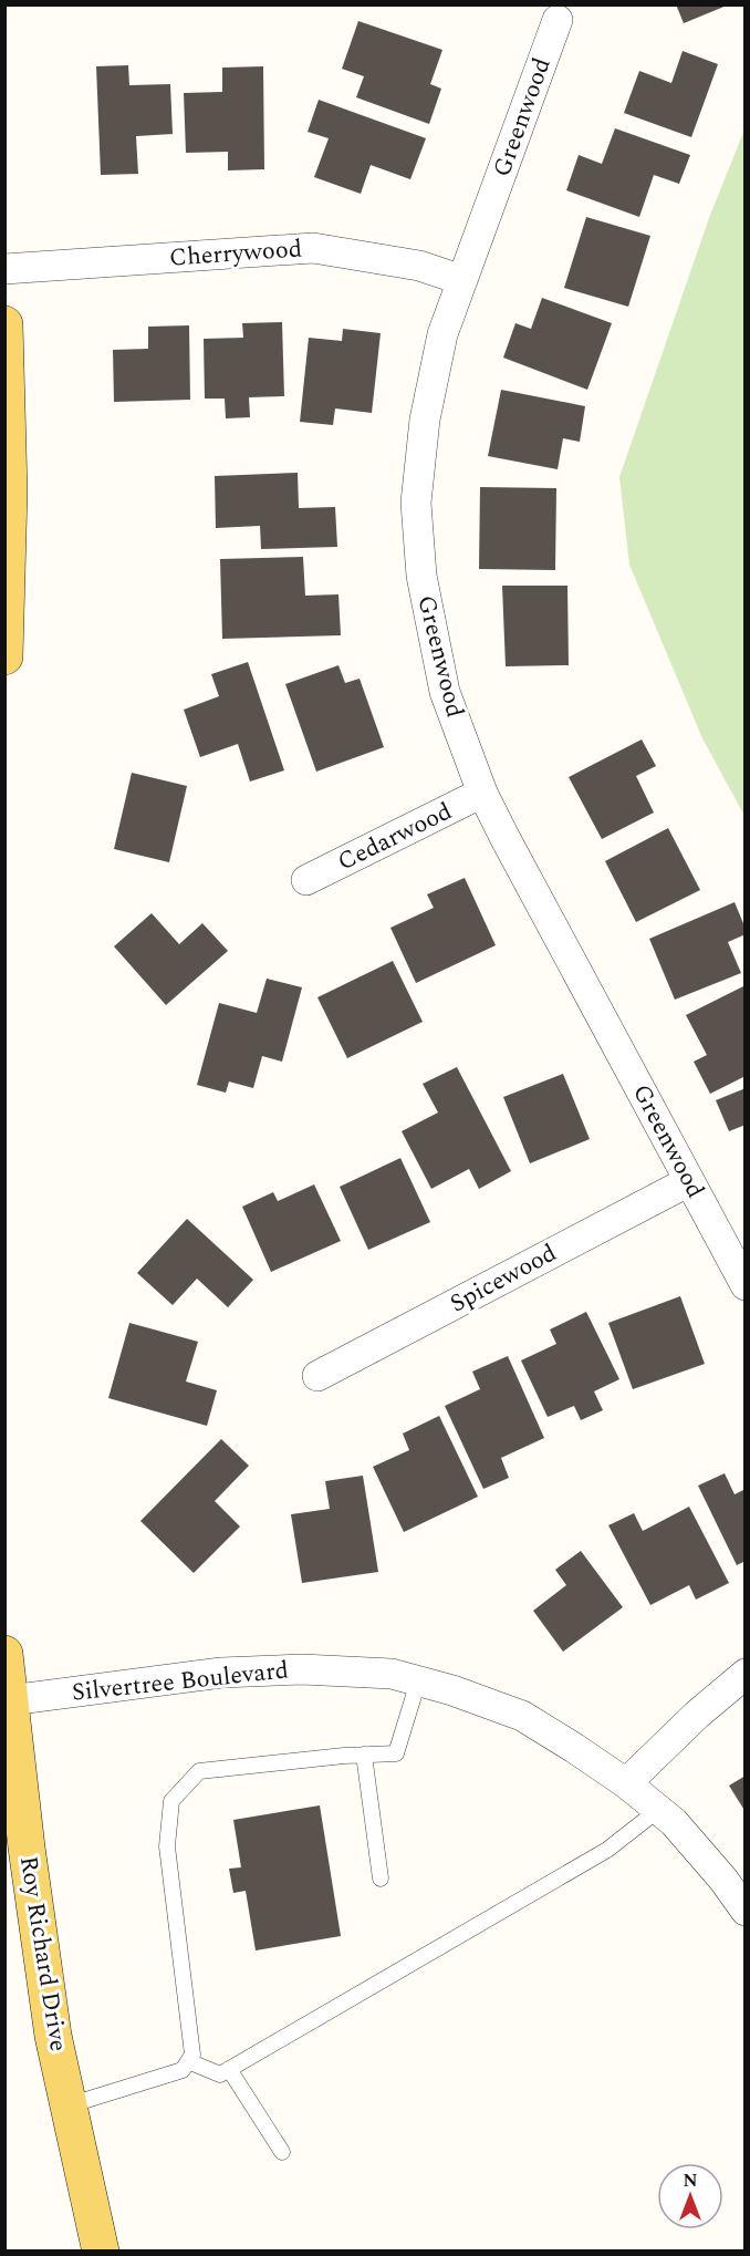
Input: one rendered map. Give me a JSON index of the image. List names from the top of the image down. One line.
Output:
{"streets":{"main road":["Roy Richard Drive"],"street":["Greenwood","Cherrywood","Cedarwood","Spicewood","Silvertree Boulevard"]},"crossings":[["Greenwood","Cherrywood"],["Greenwood","Cedarwood"],["Greenwood","Spicewood"],["Silvertree Boulevard","Roy Richard Drive"]],"north":"top"}
